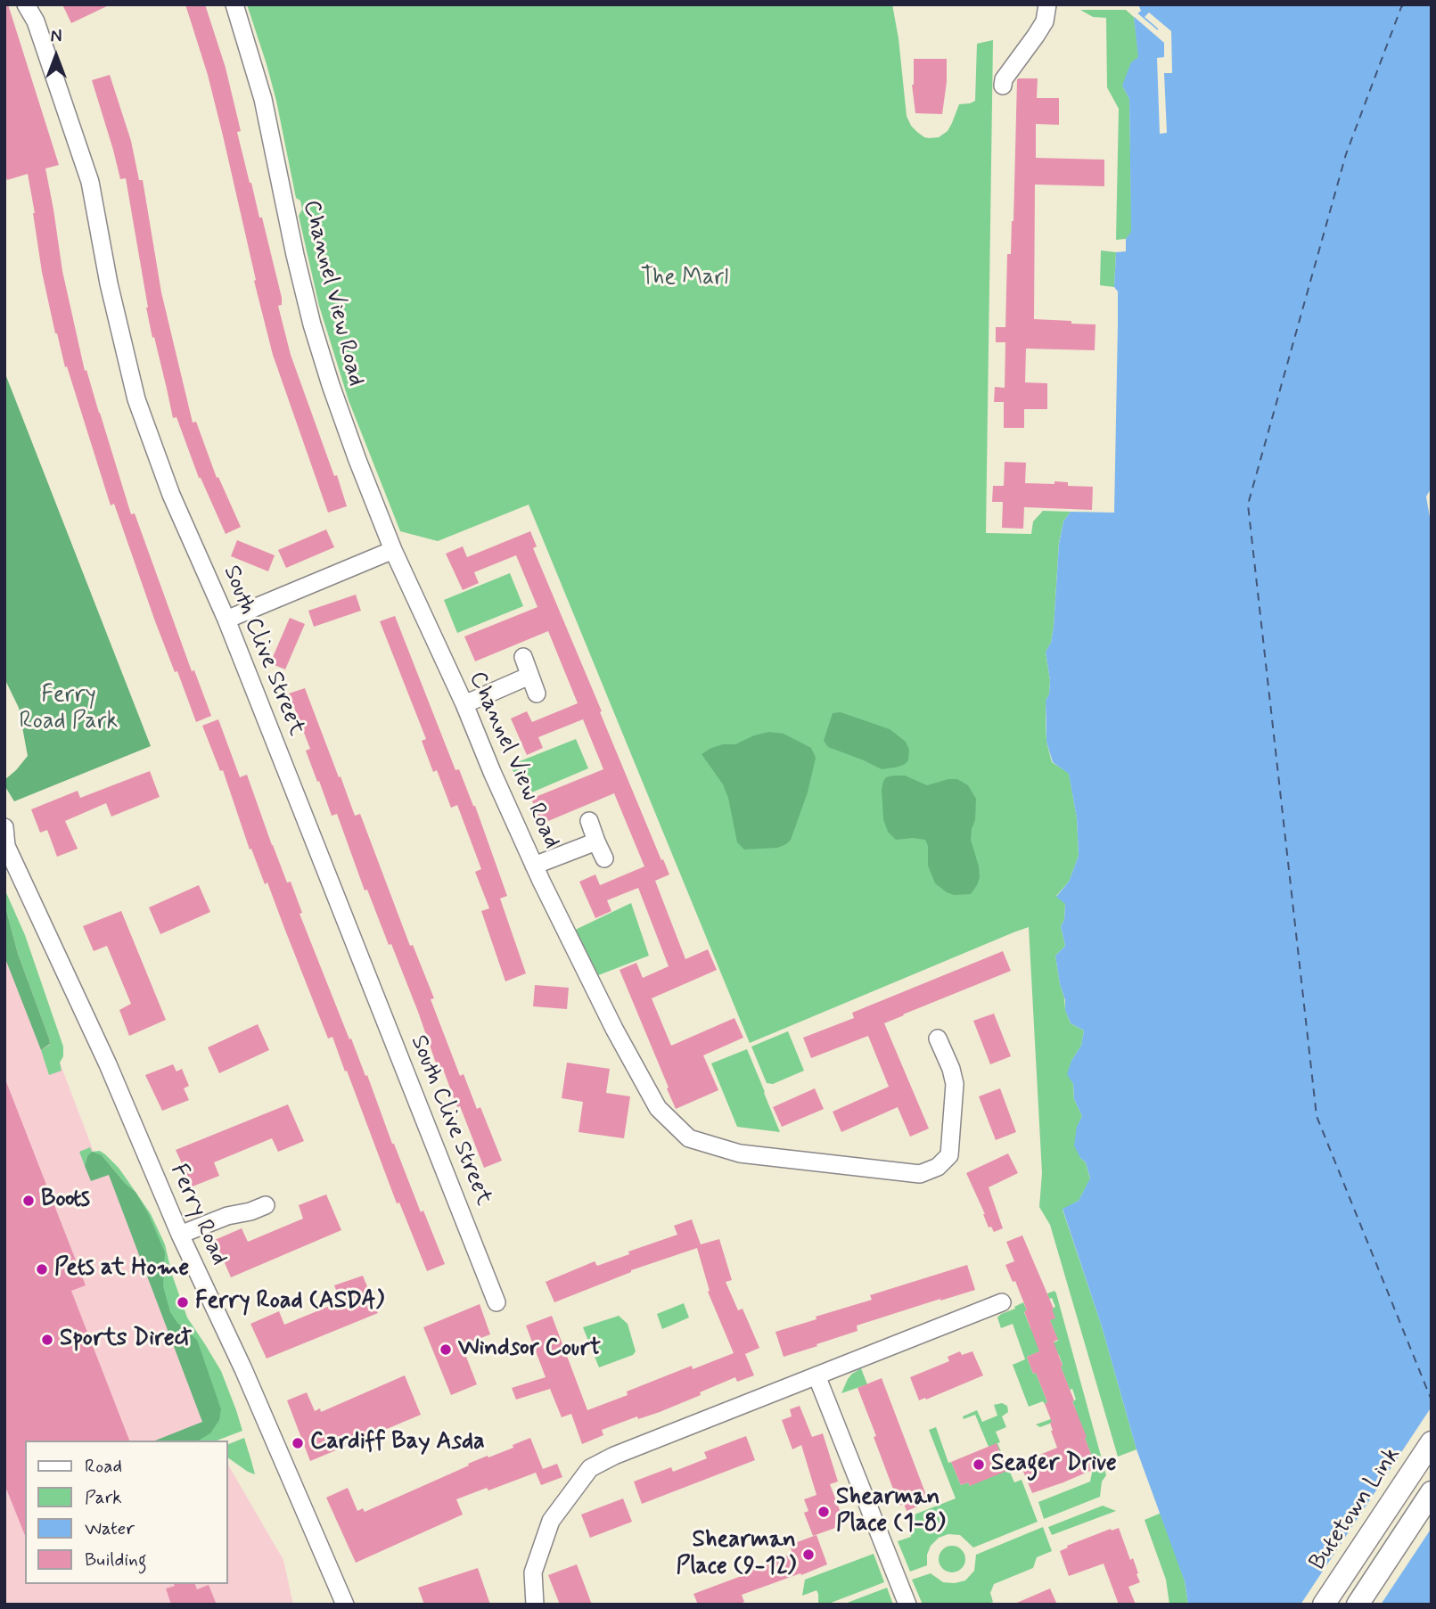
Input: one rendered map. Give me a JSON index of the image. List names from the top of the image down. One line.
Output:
{"streets":{"main road":["Butetown Link"],"street":["Channel View Road","South Clive Street","Ferry Road"]},"parks":["The Marl","Ferry Road Park"],"places":["Boots","Pets at Home","Ferry Road (ASDA)","Sports Direct","Windsor Court","Cardiff Bay Asda","Seager Drive","Shearman Place (1-8)","Shearman Place (9-12)"],"legend":["Road","Park","Water","Building"],"north":"top"}
